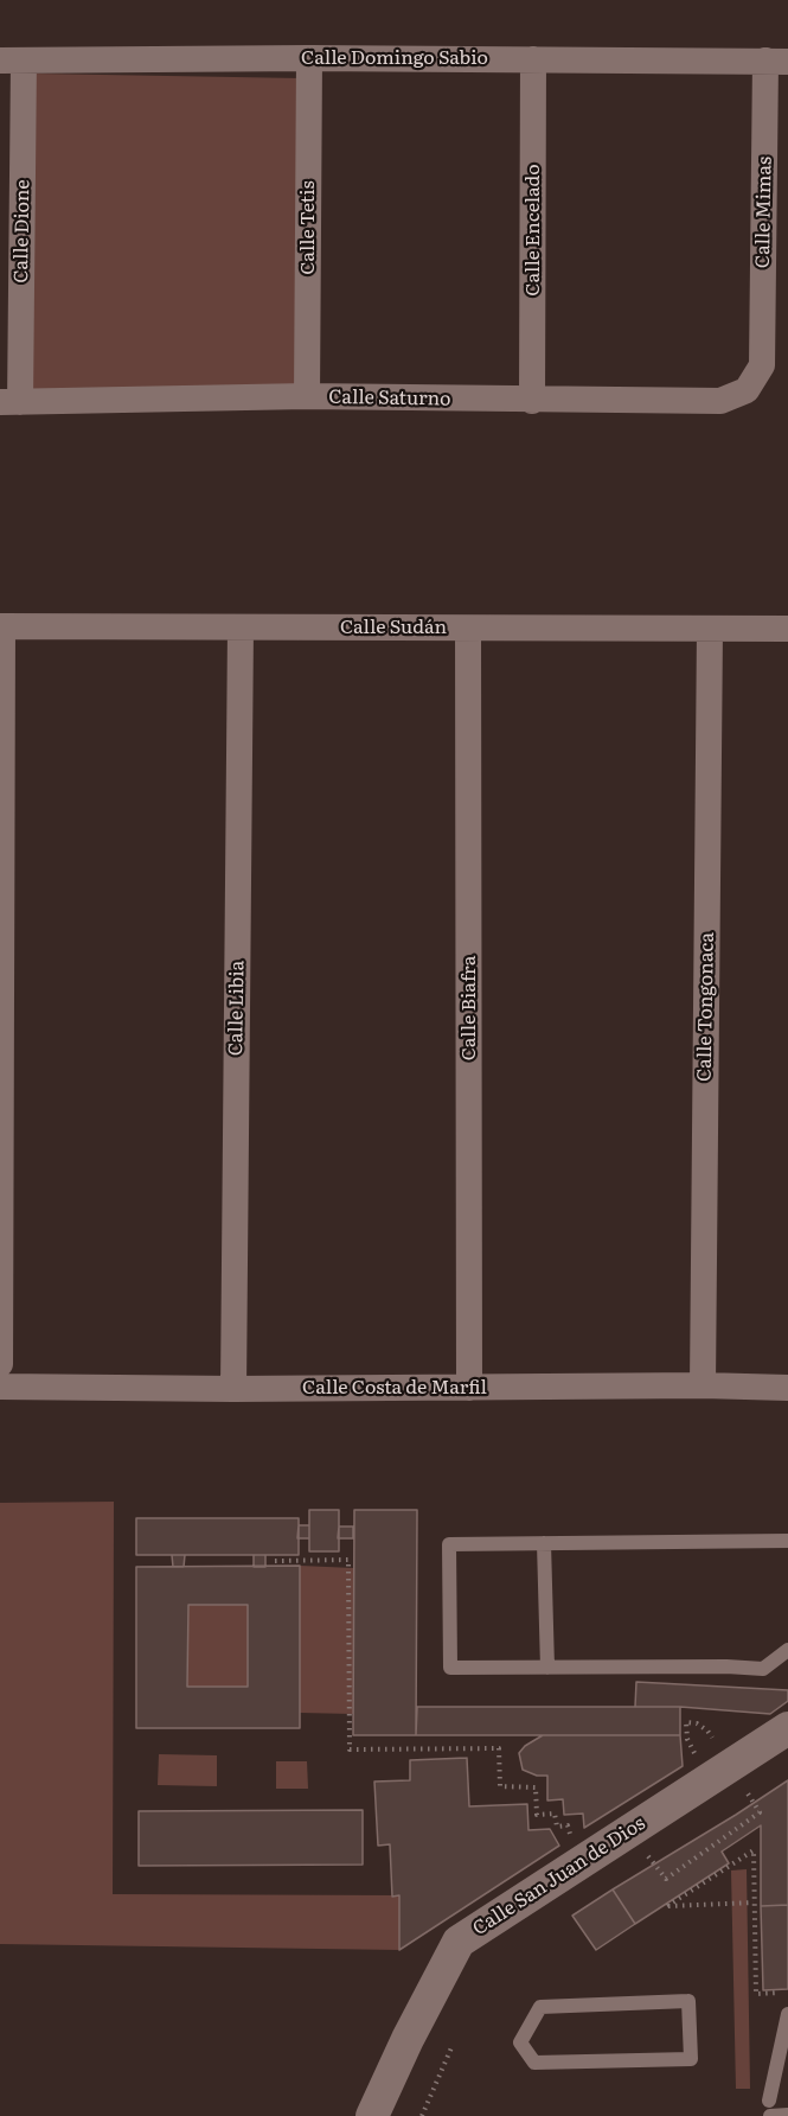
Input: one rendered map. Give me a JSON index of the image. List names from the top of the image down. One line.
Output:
{"streets":{"street":["Calle Domingo Sabio","Calle Mimas","Calle Tetis","Calle Encelado","Calle Dione","Calle Saturno","Calle Sudán","Calle Tongonaca","Calle Libia","Calle Biafra","Calle Costa de Marfil","Calle San Juan de Dios"]},"crossings":[["Calle Domingo Sabio","Calle Mimas"],["Calle Domingo Sabio","Calle Tetis"],["Calle Domingo Sabio","Calle Encelado"],["Calle Domingo Sabio","Calle Dione"],["Calle Mimas","Calle Saturno"],["Calle Tetis","Calle Saturno"],["Calle Encelado","Calle Saturno"],["Calle Dione","Calle Saturno"],["Calle Sudán","Calle Tongonaca"],["Calle Sudán","Calle Libia"],["Calle Sudán","Calle Biafra"],["Calle Tongonaca","Calle Costa de Marfil"],["Calle Libia","Calle Costa de Marfil"],["Calle Biafra","Calle Costa de Marfil"]]}
